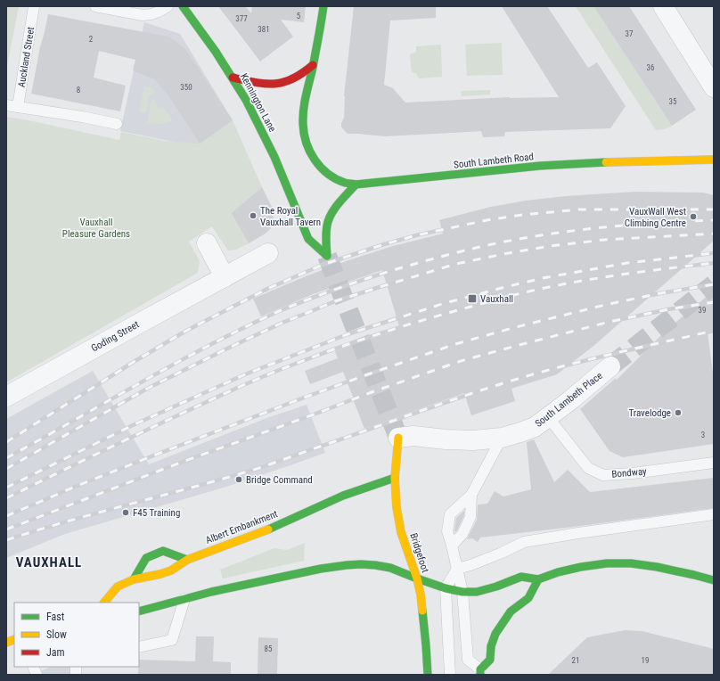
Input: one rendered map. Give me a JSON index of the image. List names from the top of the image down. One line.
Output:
{"streets":{"main road":["Kennington Lane","South Lambeth Road","Albert Embankment","Bridgefoot"],"street":["Goding Street","South Lambeth Place"],"lane":["Auckland Street","Bondway"]},"crossings":[["Kennington Lane","South Lambeth Road"],["South Lambeth Place","Bondway"],["South Lambeth Place","Bridgefoot"],["Albert Embankment","Bridgefoot"]],"districts":["VAUXHALL"],"parks":["Vauxhall Pleasure Gardens"],"places":{"other":["The Royal Vauxhall Tavern","VauxWall West Climbing Centre","Travelodge","Bridge Command","F45 Training"],"transit":["Vauxhall"]},"house_numbers":["5","377","381","37","2","36","350","8","35","39","3","85","21","19"],"legend":["Fast","Slow","Jam"]}
